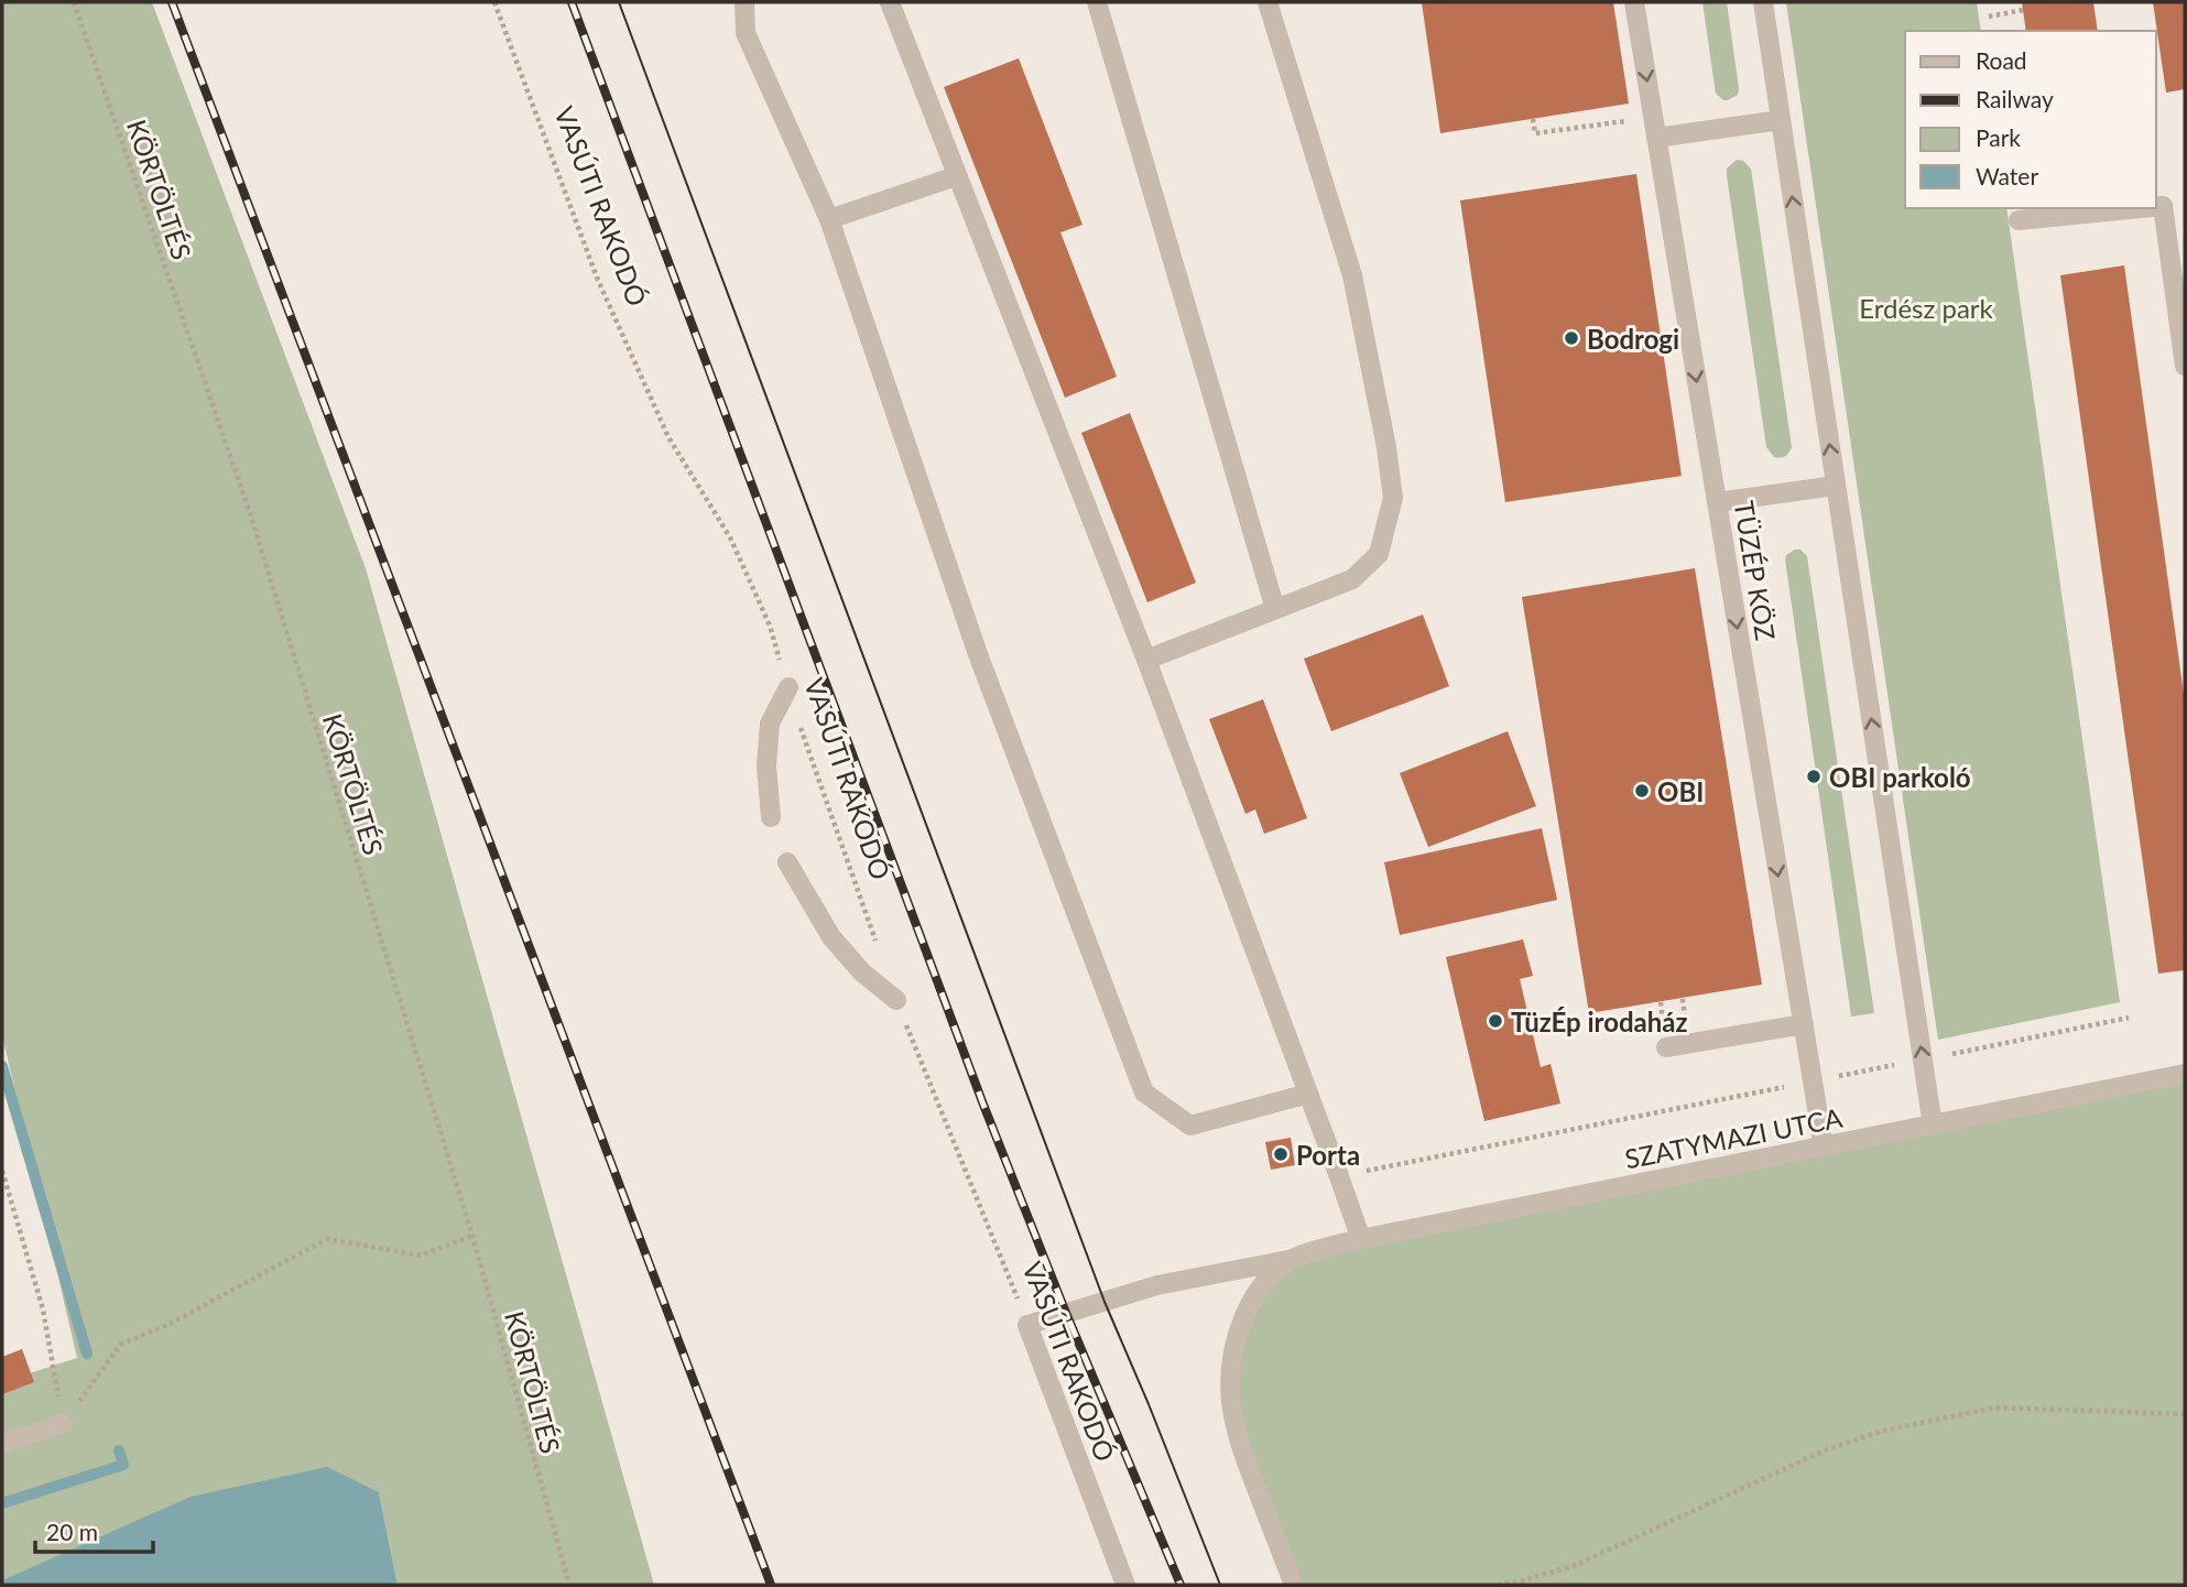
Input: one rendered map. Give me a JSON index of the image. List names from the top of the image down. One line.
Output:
{"streets":{"street":["VASÚTI RAKODÓ","TÜZÉP KÖZ","SZATYMAZI UTCA"],"path":["KÖRTÖLTÉS"]},"crossings":[["VASÚTI RAKODÓ","SZATYMAZI UTCA"],["TÜZÉP KÖZ","SZATYMAZI UTCA"]],"parks":["Erdész park"],"places":["Bodrogi","OBI parkoló","OBI","TüzÉp irodaház","Porta"],"legend":["Road","Railway","Park","Water"],"scale_bar":"20 m"}
